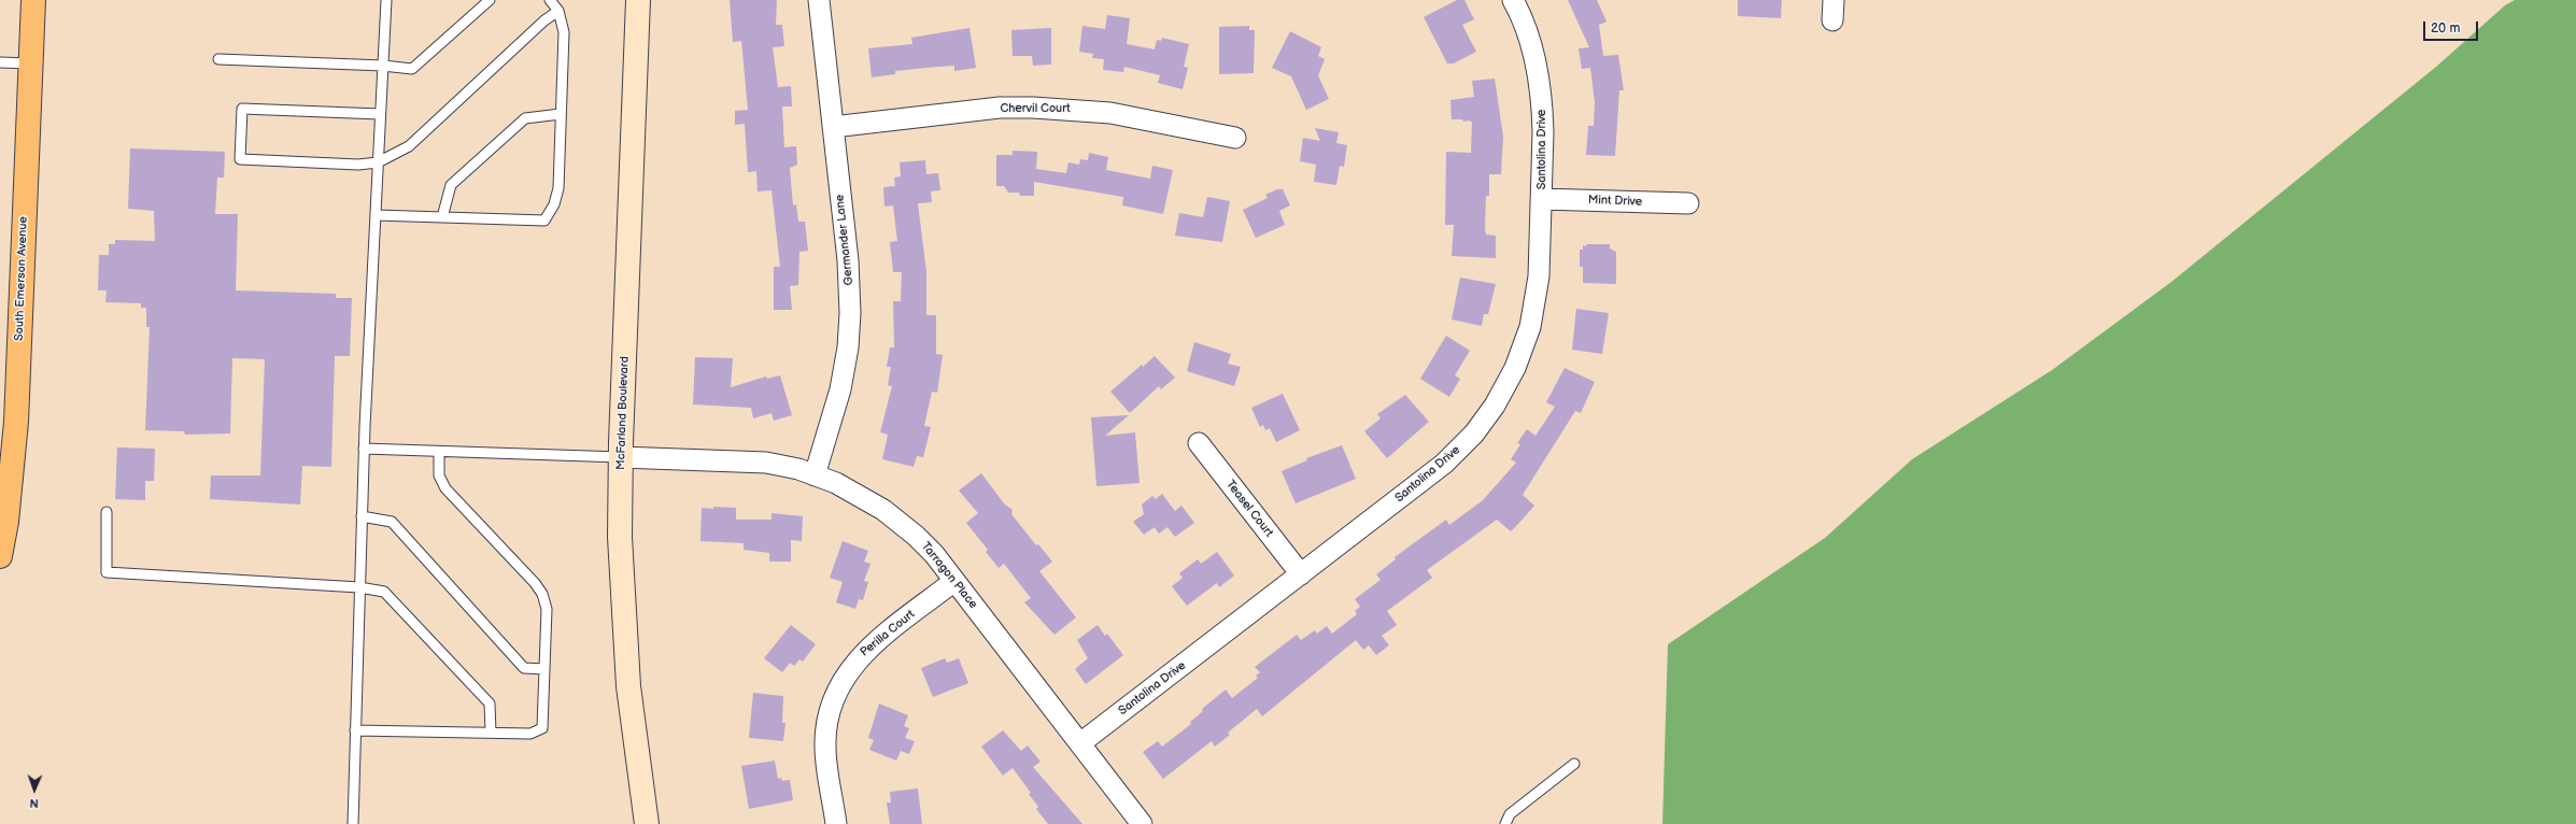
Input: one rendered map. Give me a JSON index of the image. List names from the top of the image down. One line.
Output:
{"streets":{"main road":["South Emerson Avenue"],"street":["Chervil Court","Santolina Drive","Mint Drive","Germander Lane","McFarland Boulevard","Teasel Court","Tarragon Place","Perilla Court"]},"crossings":[["Chervil Court","Germander Lane"],["Santolina Drive","Mint Drive"],["Santolina Drive","Teasel Court"],["Santolina Drive","Tarragon Place"],["Germander Lane","Tarragon Place"],["McFarland Boulevard","Tarragon Place"],["Tarragon Place","Perilla Court"]],"scale_bar":"20 m","north":"bottom"}
